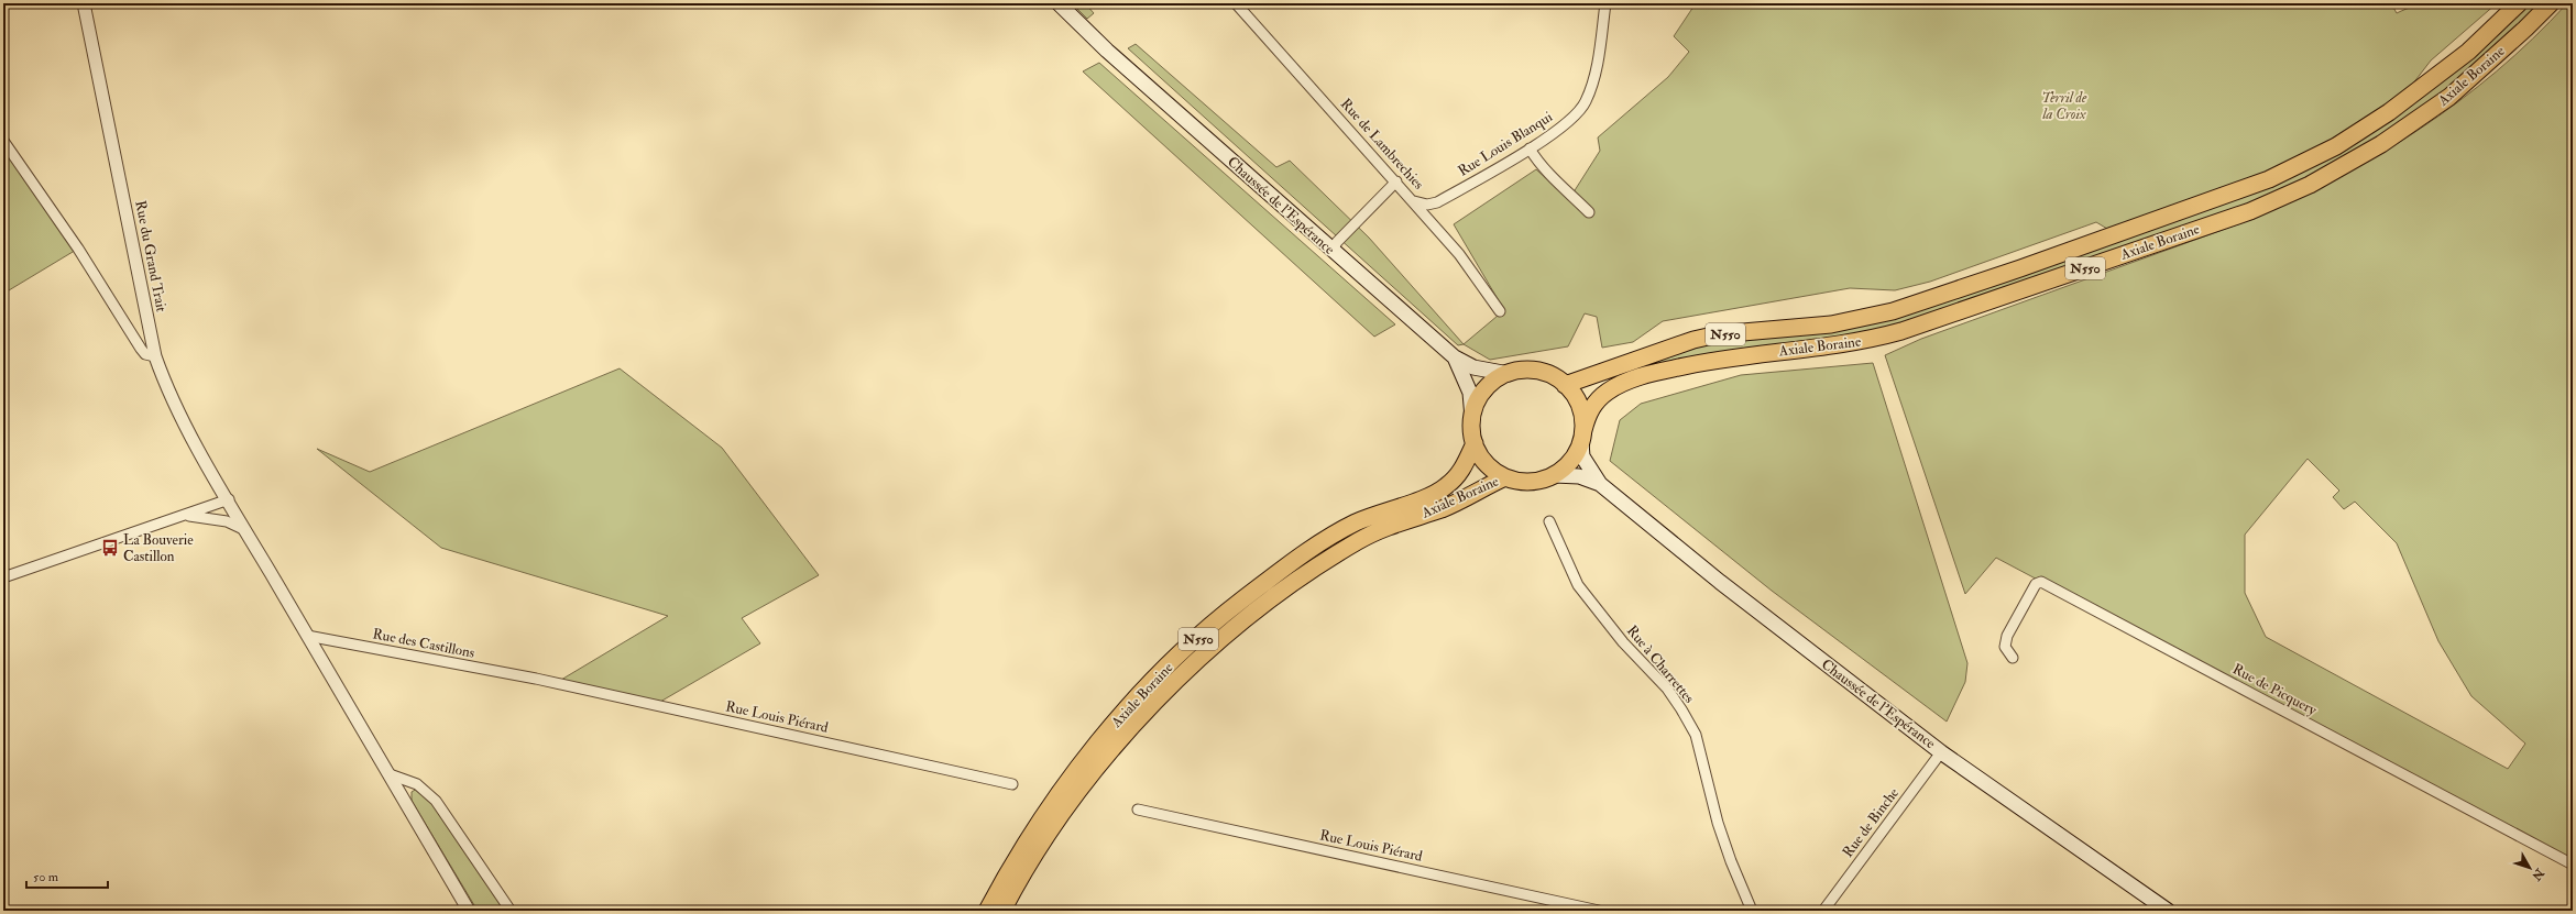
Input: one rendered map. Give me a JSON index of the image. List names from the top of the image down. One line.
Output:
{"streets":{"highway":["Axiale Boraine","N550"],"main road":["Chaussée de l'Espérance"],"street":["Rue de Lambrechies","Rue Louis Blanqui","Rue du Grand Trait","Rue des Castillons","Rue à Charrettes","Rue de Picquery","Rue Louis Piérard","Rue de Binche"]},"crossings":[["Axiale Boraine","N550"],["Rue de Lambrechies","Rue Louis Blanqui"],["Chaussée de l'Espérance","Rue de Binche"],["Rue du Grand Trait","Rue des Castillons"],["Rue des Castillons","Rue Louis Piérard"]],"parks":["Terril de la Croix"],"places":{"bus stop":["La Bouverie Castillon"]},"scale_bar":"50 m","north":"bottom right"}
